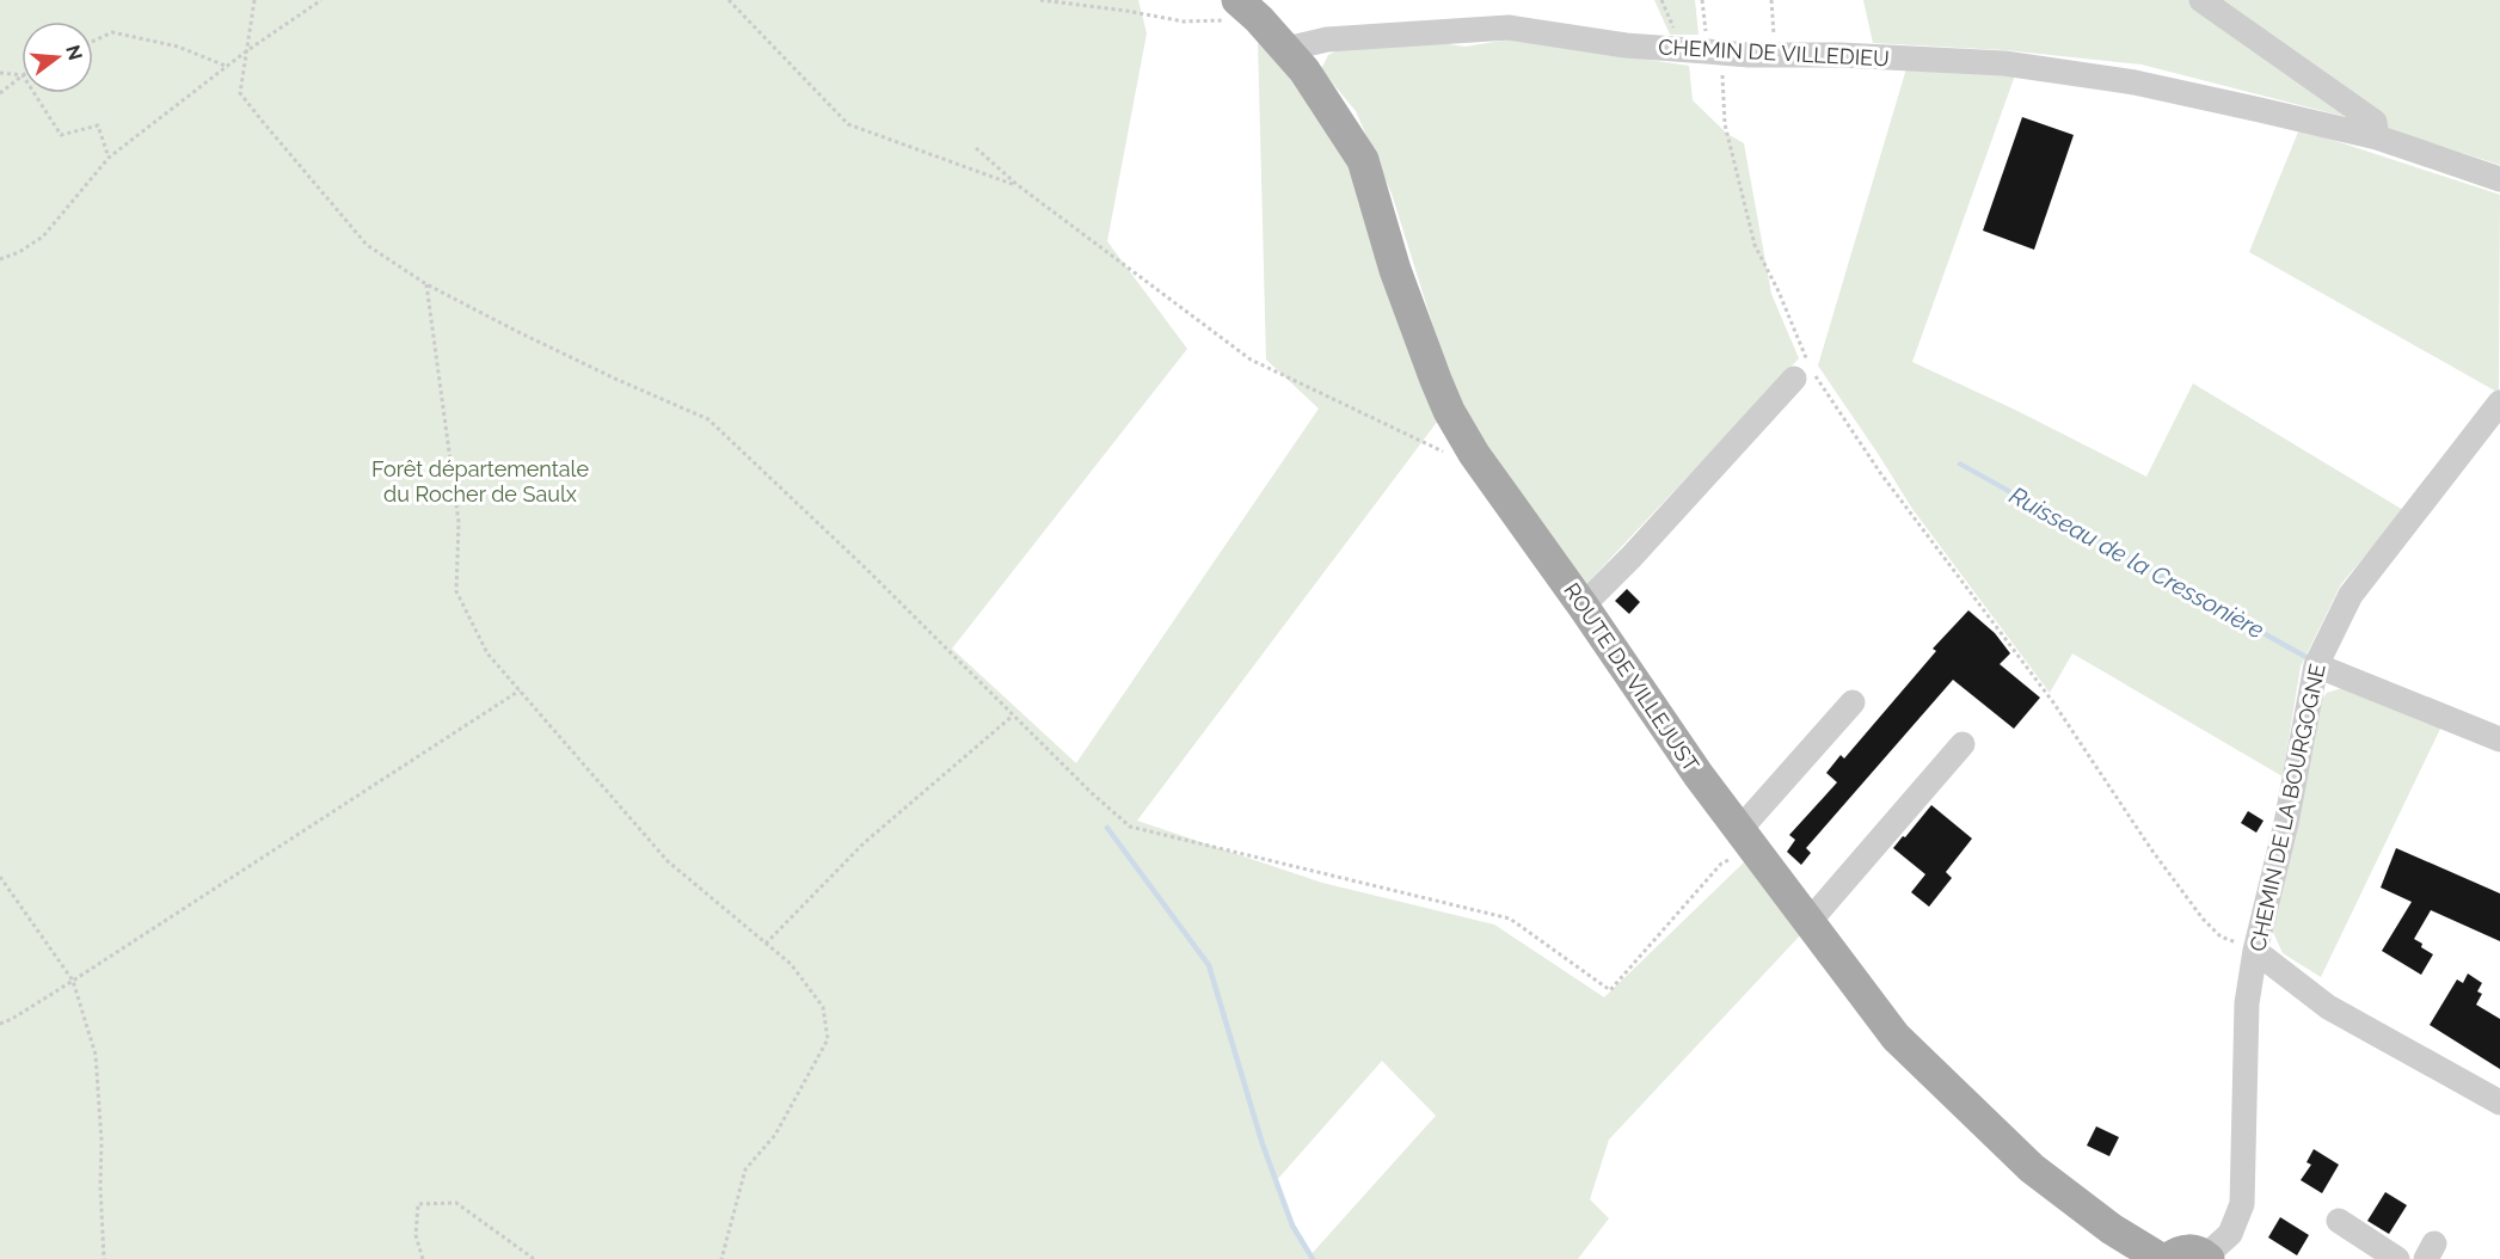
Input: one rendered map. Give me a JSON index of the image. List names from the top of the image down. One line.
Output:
{"streets":{"main road":["ROUTE DE VILLEJUST"],"street":["CHEMIN DE VILLEDIEU","CHEMIN DE LA BOURGOGNE"]},"crossings":[["CHEMIN DE VILLEDIEU","ROUTE DE VILLEJUST"]],"water":["Ruisseau de la Cressonière"],"parks":["Forêt départementale du Rocher de Saulx"],"north":"right"}
